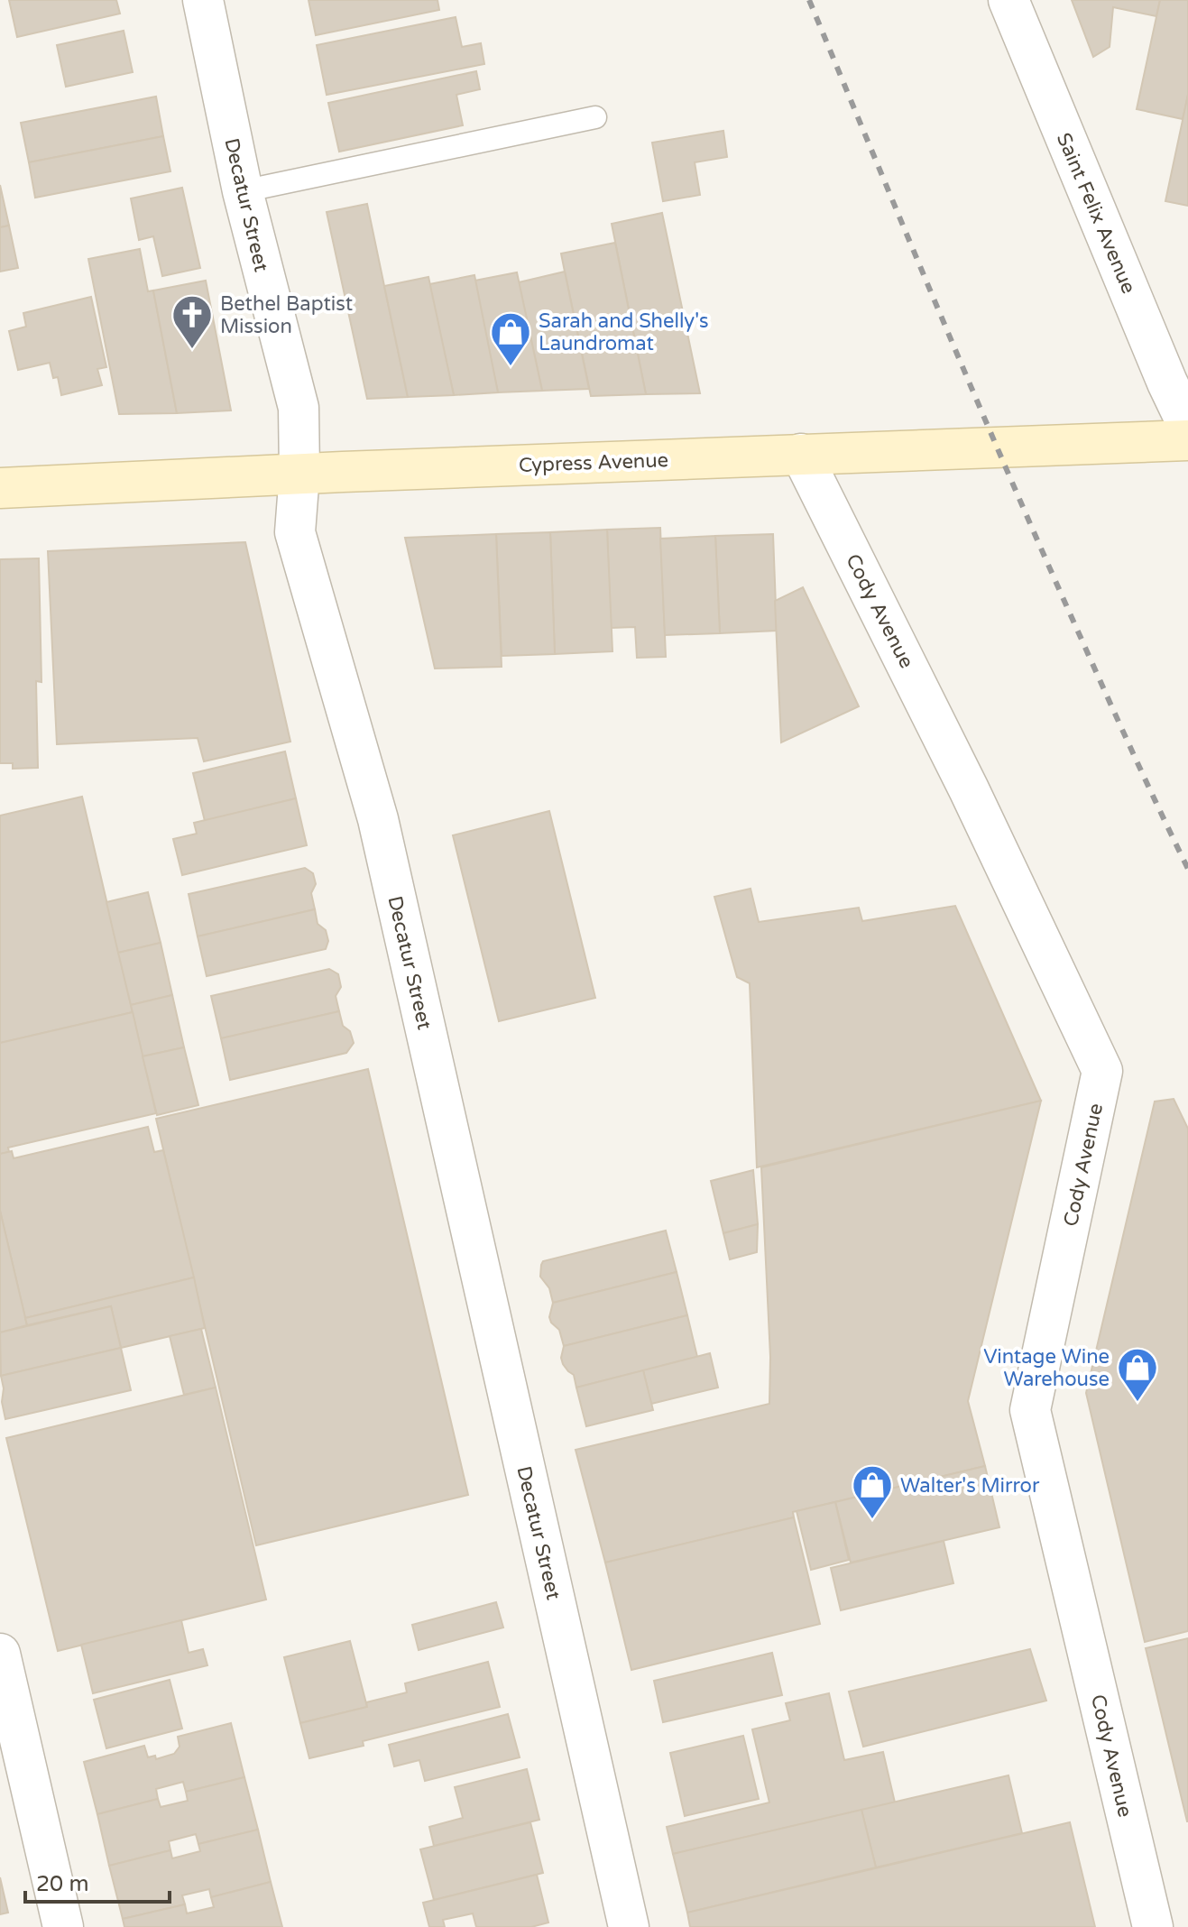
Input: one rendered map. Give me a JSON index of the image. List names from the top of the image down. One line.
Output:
{"streets":{"main road":["Cypress Avenue"],"street":["Decatur Street","Saint Felix Avenue","Cody Avenue"]},"crossings":[["Decatur Street","Cypress Avenue"],["Cypress Avenue","Cody Avenue"]],"places":{"church":["Bethel Baptist Mission"],"shop":["Sarah and Shelly's Laundromat","Vintage Wine Warehouse","Walter's Mirror"]},"scale_bar":"20 m"}
